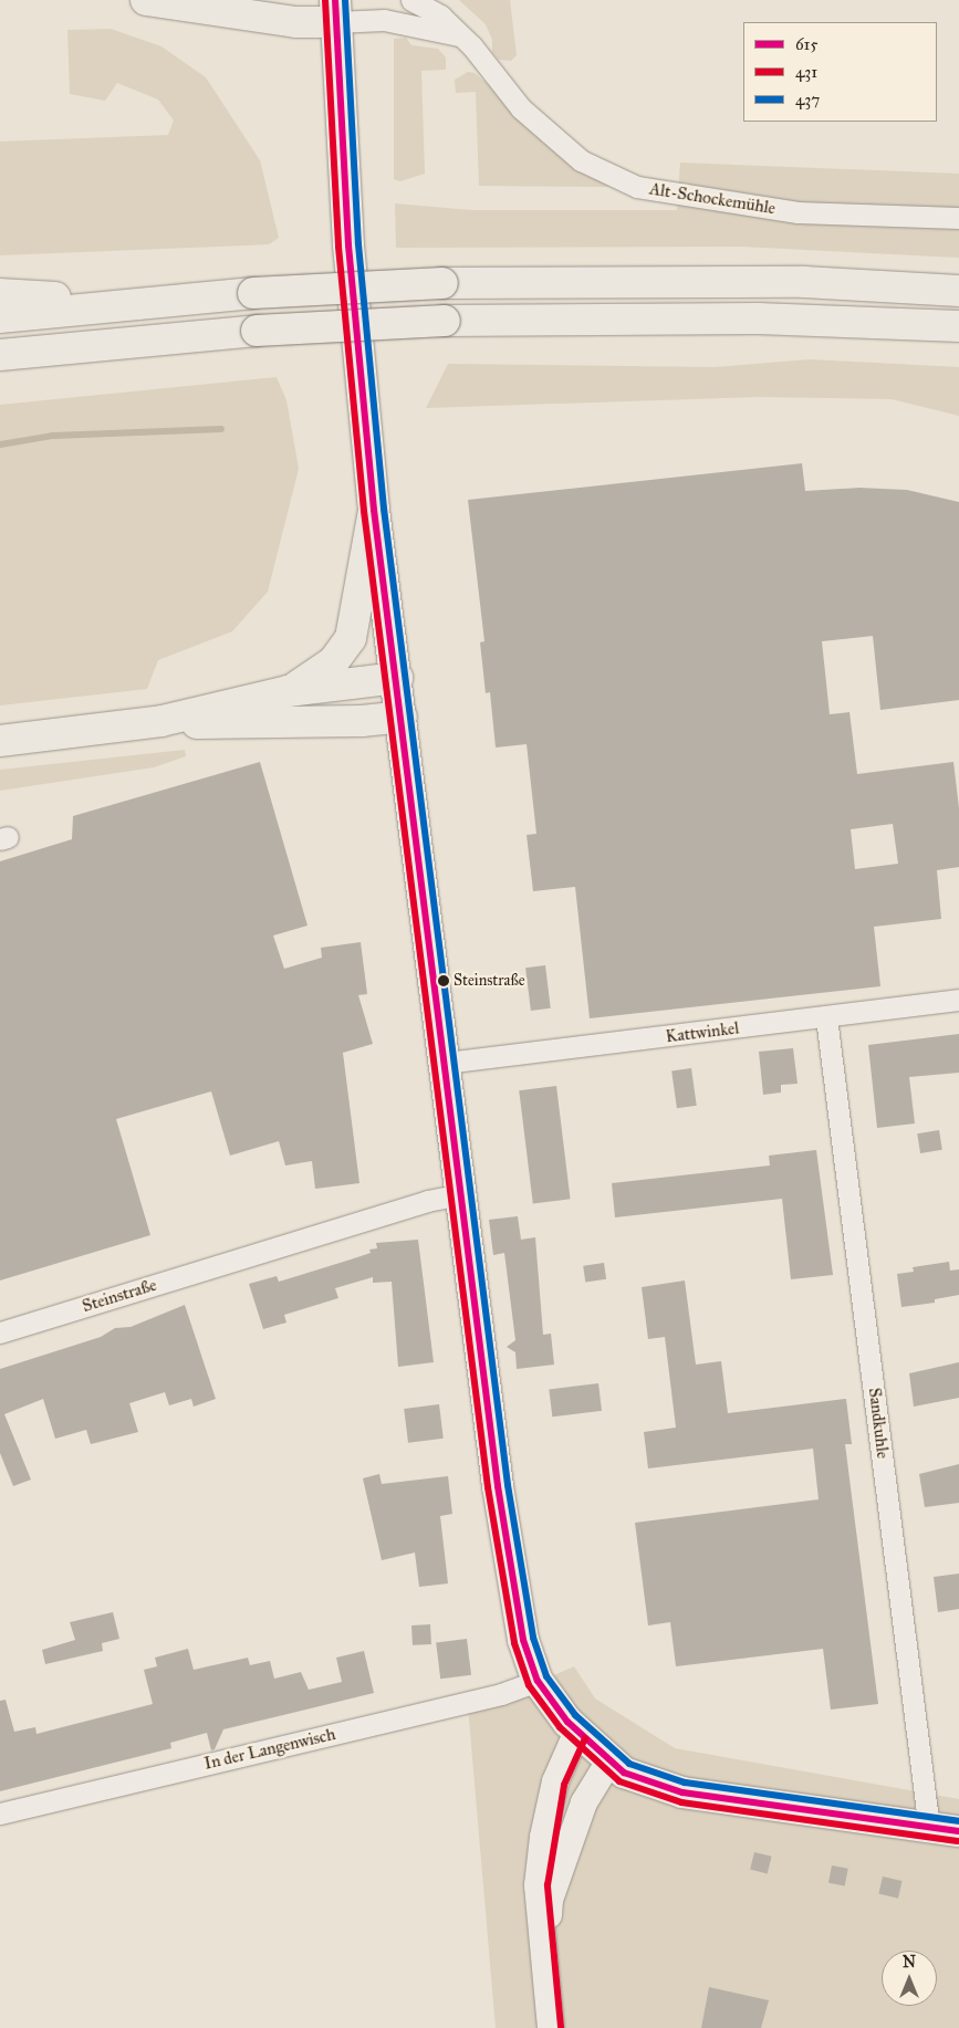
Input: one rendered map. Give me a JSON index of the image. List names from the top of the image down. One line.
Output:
{"streets":{"street":["Alt-Schockemühle","Kattwinkel","Steinstraße","Sandkuhle","In der Langenwisch"]},"crossings":[["Kattwinkel","Sandkuhle"]],"places":["Steinstraße"],"lines":["transit line 615","transit line 431","transit line 437"],"legend":["615","431","437"],"north":"top"}
